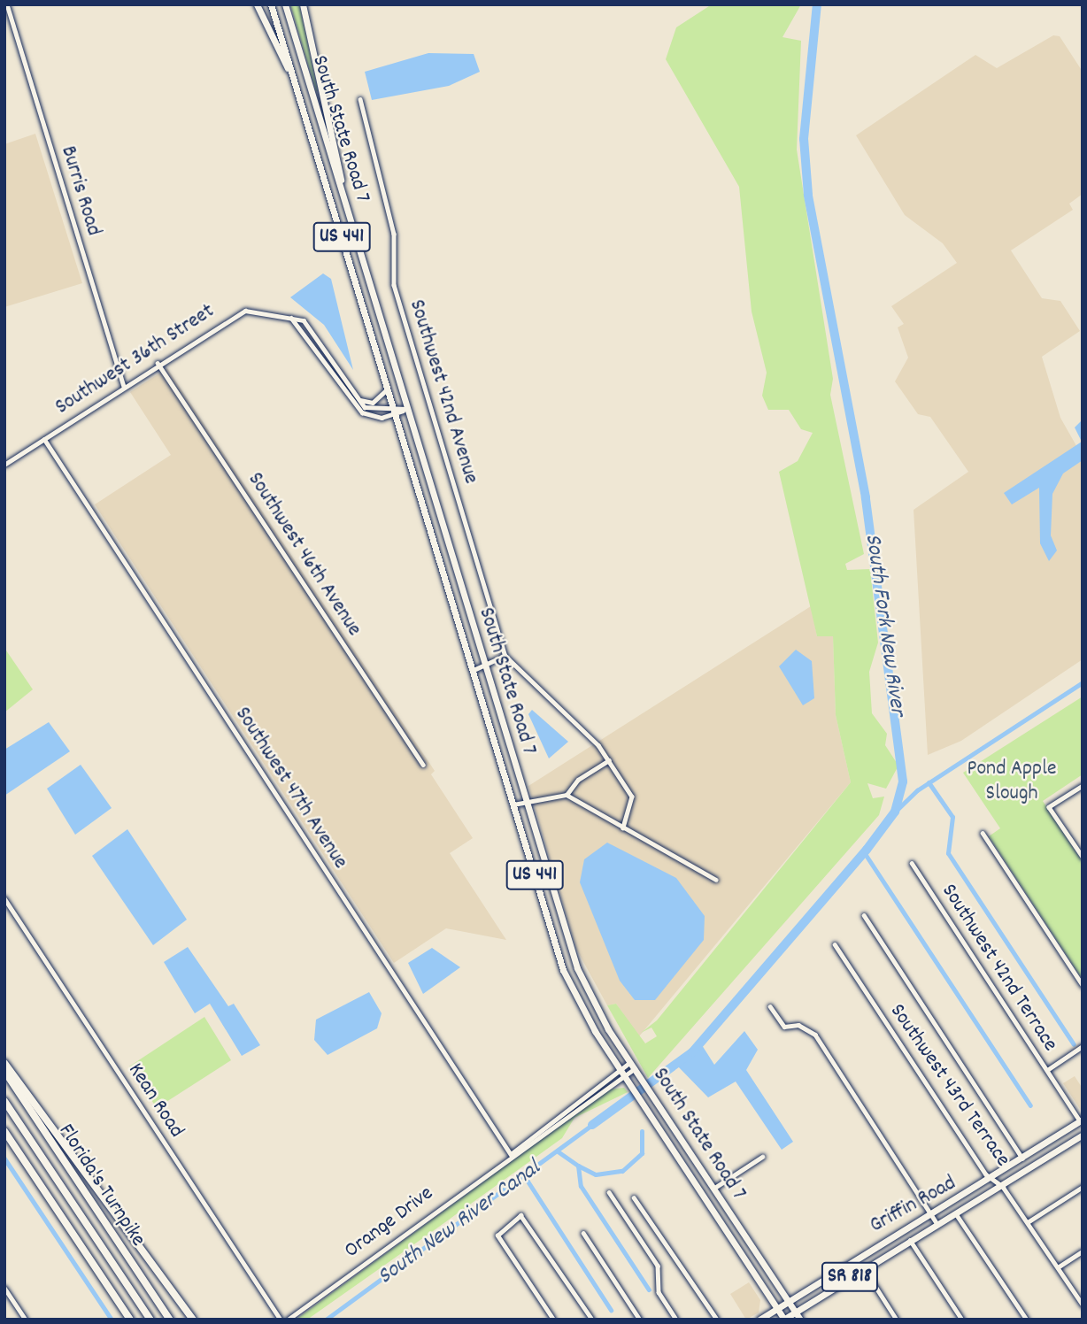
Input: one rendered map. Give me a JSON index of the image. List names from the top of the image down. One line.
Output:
{"streets":{"highway":["Florida's Turnpike"],"main road":["South State Road 7","US 441","Griffin Road","SR 818"],"street":["Burris Road","Southwest 36th Street","Southwest 42nd Avenue","Southwest 46th Avenue","Southwest 47th Avenue","Southwest 42nd Terrace","Southwest 43rd Terrace","Kean Road","Orange Drive"]},"crossings":[["South State Road 7","Griffin Road"],["South State Road 7","Orange Drive"],["Burris Road","Southwest 36th Street"],["Southwest 36th Street","Southwest 46th Avenue"],["Southwest 36th Street","Southwest 47th Avenue"],["Southwest 47th Avenue","Orange Drive"],["Southwest 42nd Terrace","Griffin Road"],["Southwest 43rd Terrace","Griffin Road"]],"water":["South Fork New River","South New River Canal"],"parks":["Pond Apple Slough"]}
